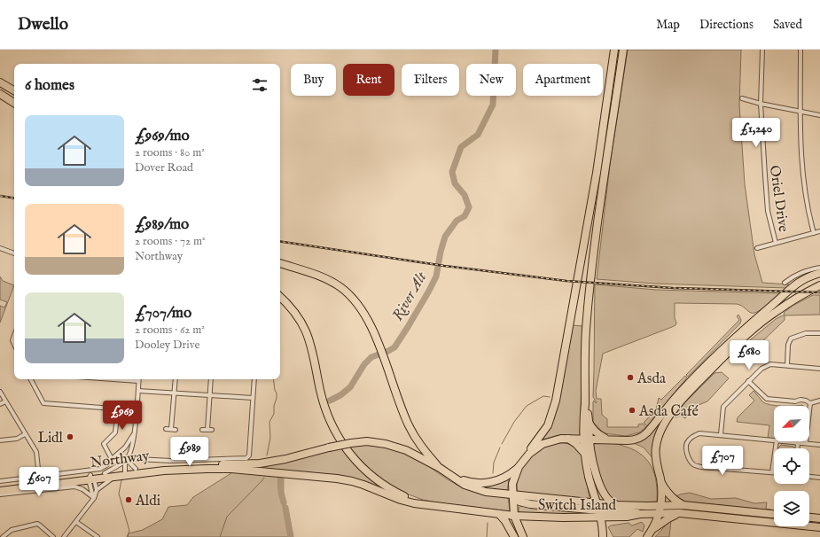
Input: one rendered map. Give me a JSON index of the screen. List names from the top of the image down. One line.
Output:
{"streets":{"highway":["Northway","Switch Island"],"street":["Oriel Drive"]},"crossings":[["Northway","Switch Island"]],"water":["River Alt"],"places":["Asda","Asda Café","Lidl","Aldi"],"north":"bottom left","page":{"header":"Dwello","nav":["Map","Directions","Saved"],"chip":["Buy","Rent","Filters","New","Apartment"],"heading":"6 homes","list":[{"name":"£969/mo","note":"2 rooms · 80 m² · Dover Road"},{"name":"£989/mo","note":"2 rooms · 72 m² · Northway"},{"name":"£707/mo","note":"2 rooms · 62 m² · Dooley Drive"}],"price":["£1,240","£680","£969","£989","£707","£607"]}}
